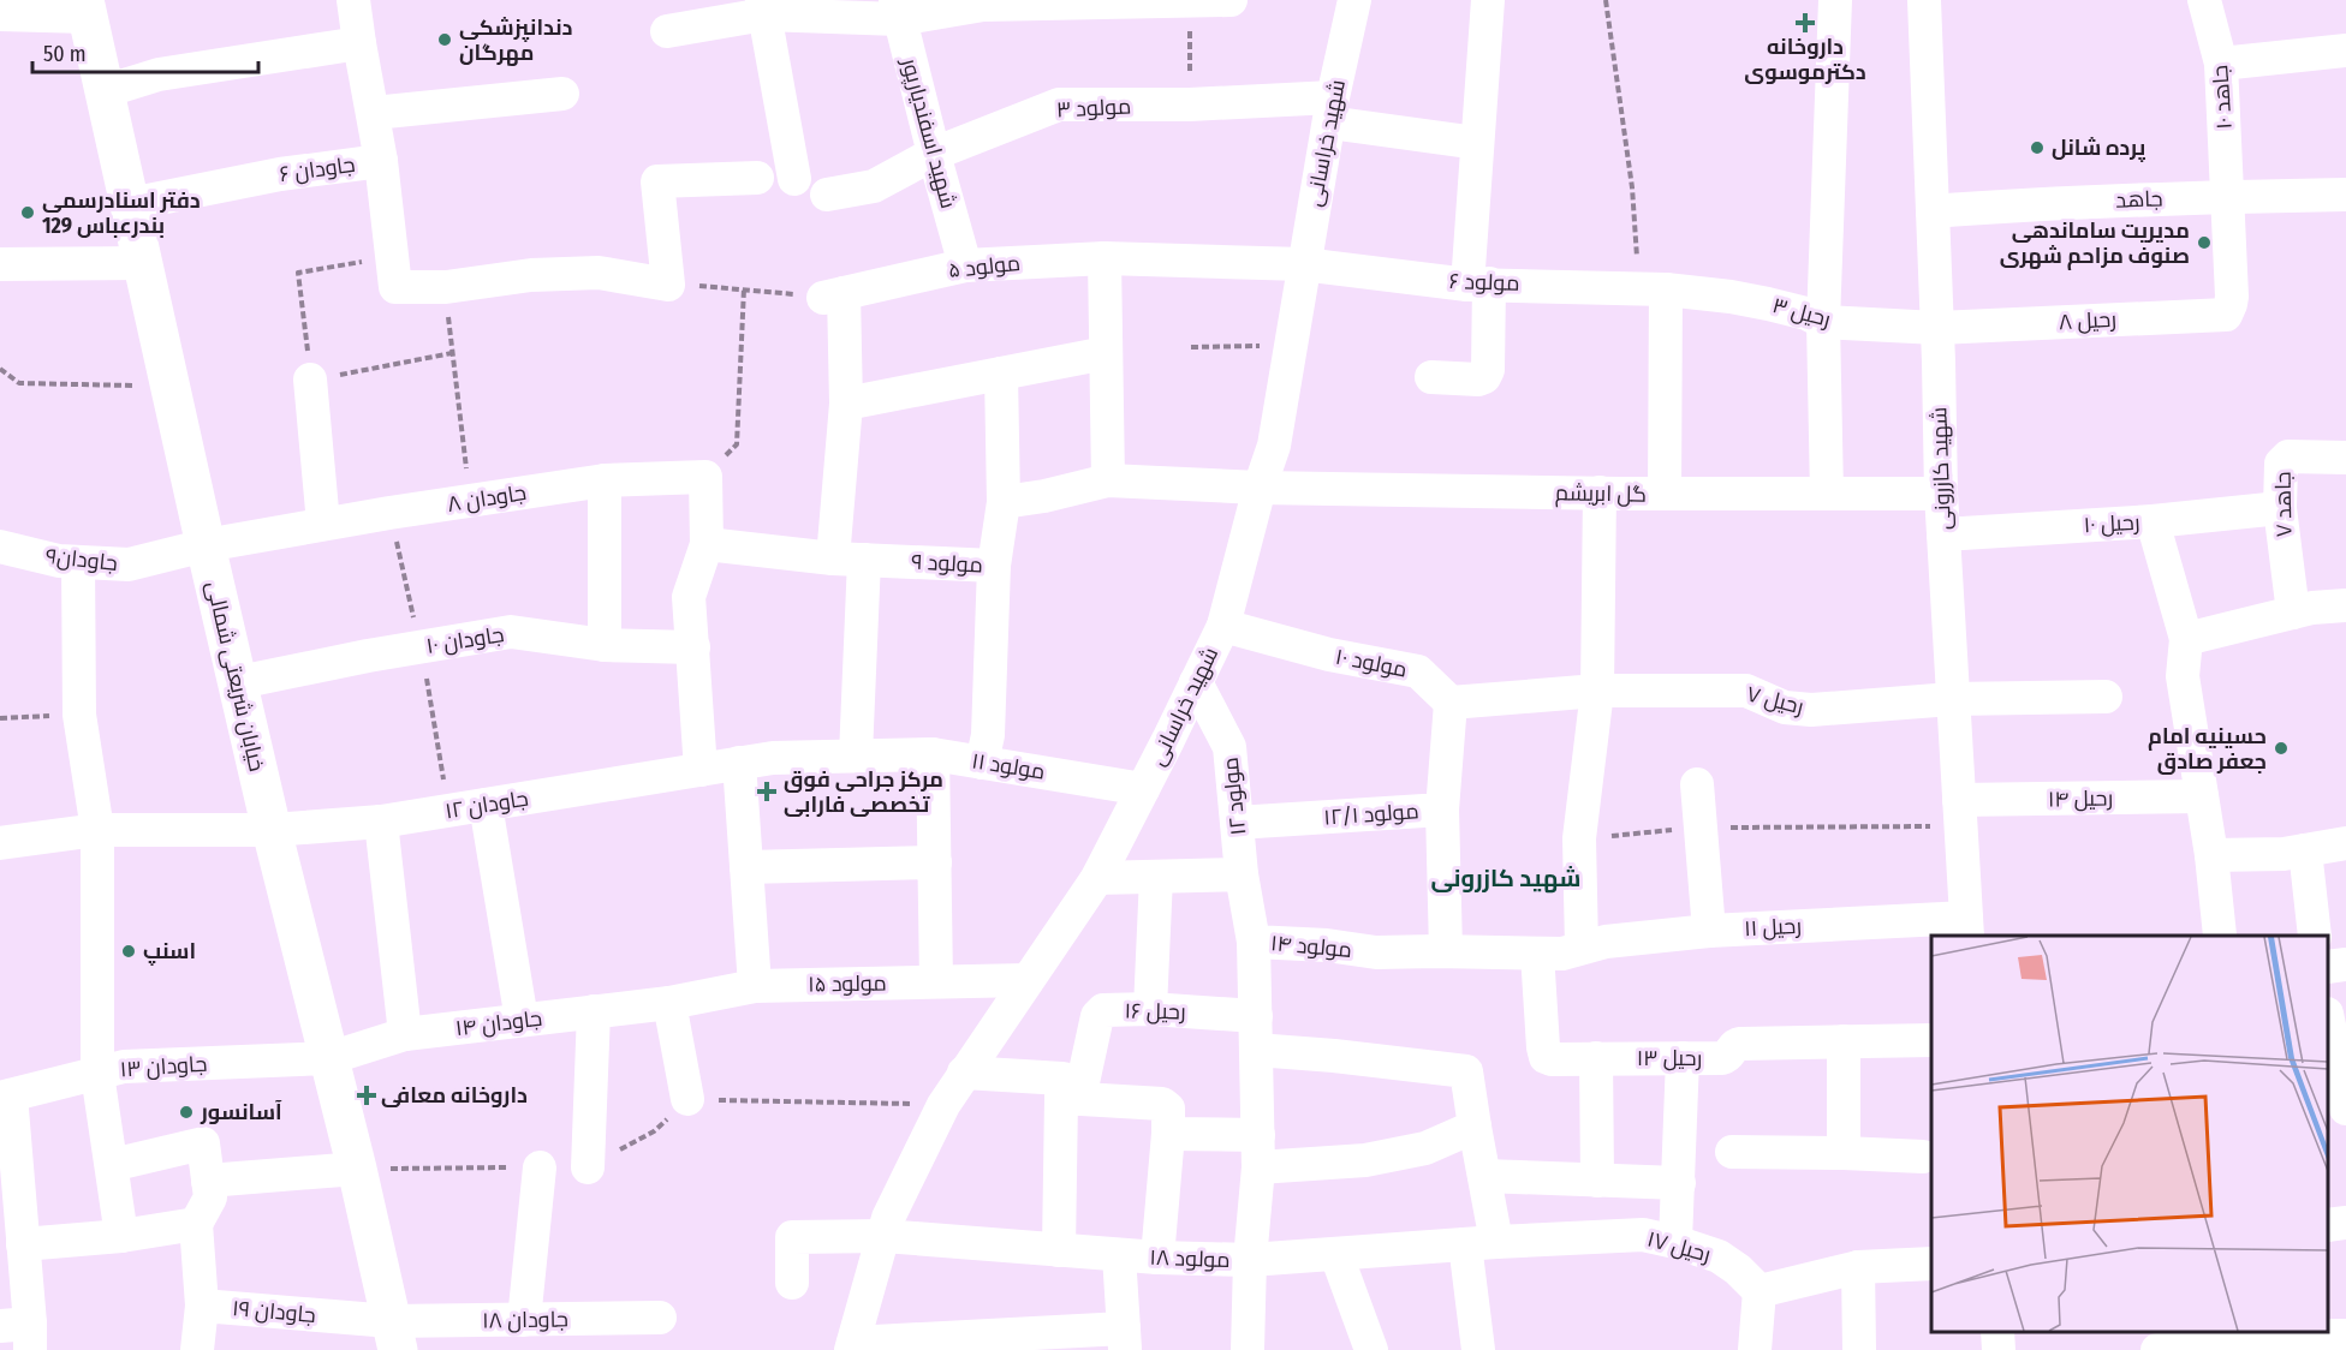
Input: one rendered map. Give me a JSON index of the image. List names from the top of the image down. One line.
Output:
{"streets":{"main road":["خیابان شریعتی شمالی"],"street":["جاهد ۱۰","مولود ۳","شهید اسفندیارپور","شهید خراسانی","جاودان ۶","جاهد","مولود ۵","مولود ۶","رحیل ۳","رحیل ۸","شهید کازرونی","گل ابریشم","جاودان ۸","جاهد ۷","رحیل ۱۰","جاودان۹","مولود ۹","جاودان ۱۰","مولود ۱۰","رحیل ۷","مولود ۱۱","مولود ۱۲","رحیل ۱۴","جاودان ۱۲","مولود ۱۲/۱","رحیل ۱۱","مولود ۱۴","مولود ۱۵","رحیل ۱۶","جاودان ۱۴","رحیل ۱۳","جاودان ۱۳","رحیل ۱۷","مولود ۱۸","جاودان ۱۹","جاودان ۱۸"]},"crossings":[["جاهد ۱۰","جاهد"],["جاهد ۱۰","رحیل ۸"],["مولود ۳","شهید اسفندیارپور"],["مولود ۳","شهید خراسانی"],["شهید اسفندیارپور","مولود ۵"],["شهید خراسانی","مولود ۵"],["شهید خراسانی","مولود ۶"],["شهید خراسانی","گل ابریشم"],["شهید خراسانی","مولود ۱۰"],["شهید خراسانی","مولود ۱۱"],["شهید خراسانی","مولود ۱۲"],["شهید خراسانی","مولود ۱۵"],["شهید خراسانی","مولود ۱۸"],["جاودان ۶","خیابان شریعتی شمالی"],["جاهد","شهید کازرونی"],["مولود ۵","مولود ۶"],["مولود ۶","رحیل ۳"],["رحیل ۳","رحیل ۸"],["رحیل ۳","شهید کازرونی"],["رحیل ۸","شهید کازرونی"],["شهید کازرونی","گل ابریشم"],["شهید کازرونی","رحیل ۱۰"],["شهید کازرونی","رحیل ۷"],["شهید کازرونی","رحیل ۱۴"],["شهید کازرونی","رحیل ۱۱"],["جاودان ۸","جاودان۹"],["جاودان ۸","خیابان شریعتی شمالی"],["جاهد ۷","رحیل ۱۰"],["جاودان۹","خیابان شریعتی شمالی"],["جاودان ۱۰","خیابان شریعتی شمالی"],["مولود ۱۰","مولود ۱۲/۱"],["خیابان شریعتی شمالی","جاودان ۱۲"],["خیابان شریعتی شمالی","جاودان ۱۴"],["خیابان شریعتی شمالی","جاودان ۱۳"],["خیابان شریعتی شمالی","جاودان ۱۹"],["خیابان شریعتی شمالی","جاودان ۱۸"],["مولود ۱۱","جاودان ۱۲"],["مولود ۱۲","مولود ۱۲/۱"],["مولود ۱۲","مولود ۱۴"],["رحیل ۱۱","مولود ۱۴"],["مولود ۱۴","رحیل ۱۳"],["مولود ۱۵","جاودان ۱۴"],["جاودان ۱۴","جاودان ۱۳"],["رحیل ۱۷","مولود ۱۸"],["جاودان ۱۹","جاودان ۱۸"]],"districts":["شهید کازرونی"],"places":{"health":["داروخانه دکترموسوی","مرکز جراحی فوق تخصصی فارابی","داروخانه معافی"],"other":["دندانپزشکی مهرگان","پرده شانل","دفتر اسنادرسمی 129 بندرعباس","مدیریت ساماندهی صنوف مزاحم شهری","حسینیه امام جعفر صادق","اسنپ","آسانسور"]},"scale_bar":"50 m"}
